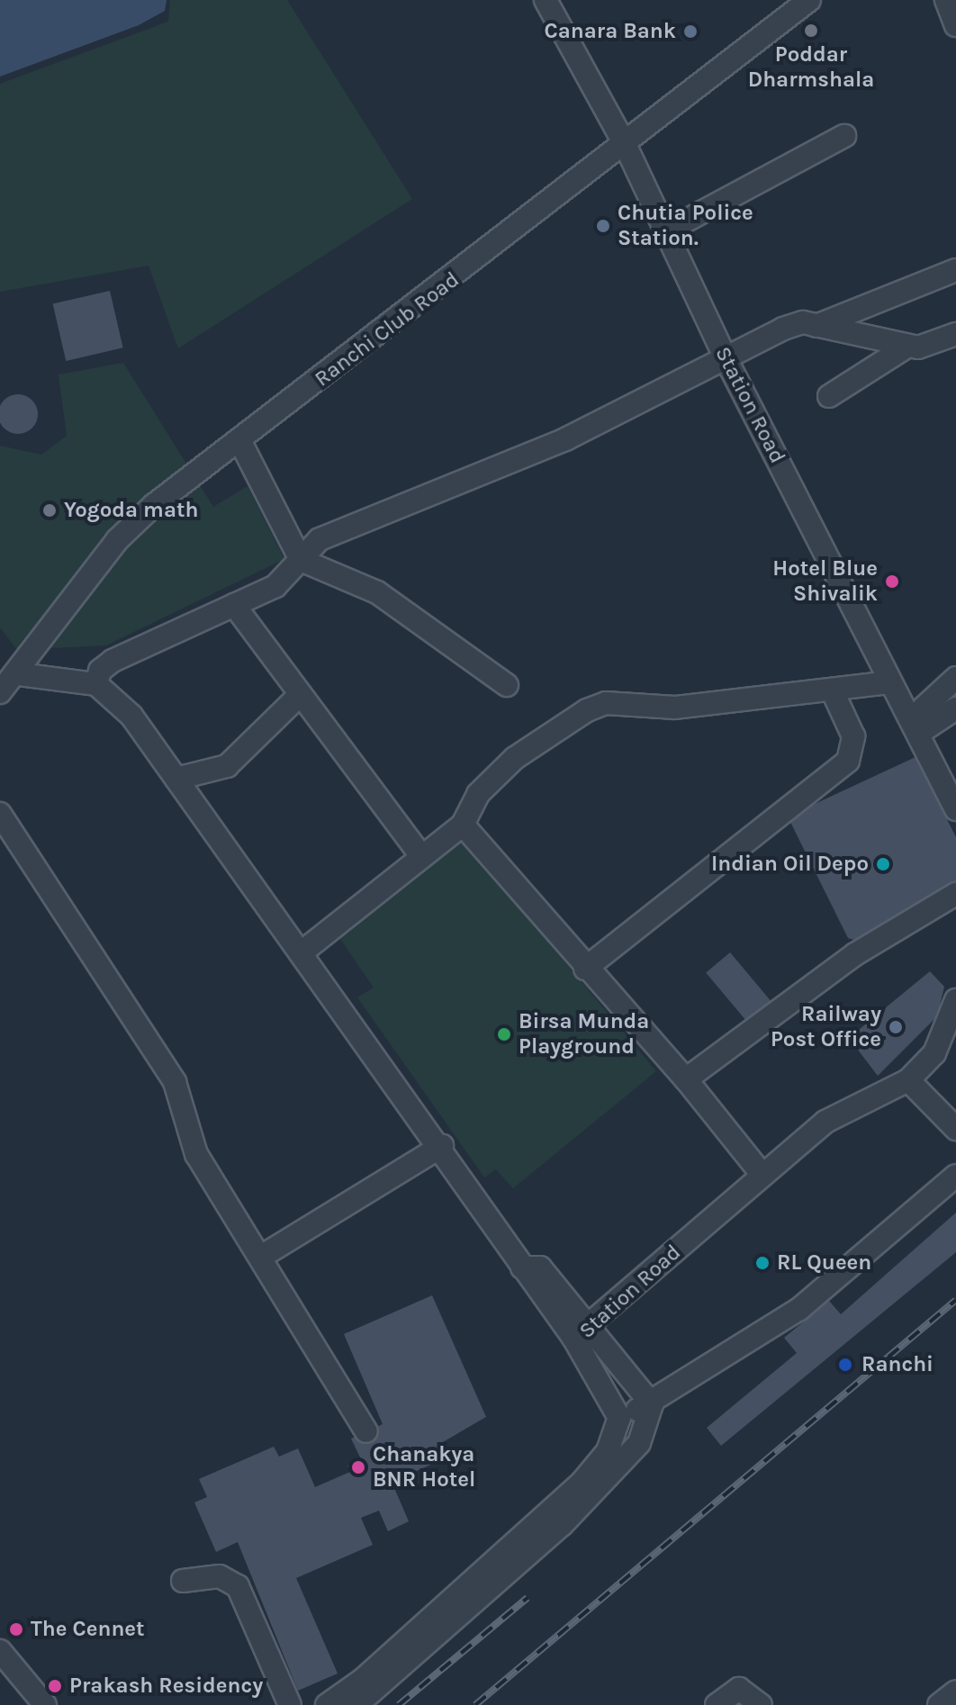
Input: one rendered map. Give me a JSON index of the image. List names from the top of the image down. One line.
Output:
{"streets":{"street":["Ranchi Club Road","Station Road"]},"crossings":[["Ranchi Club Road","Station Road"]],"places":["Poddar Dharmshala","Canara Bank","Chutia Police Station.","Yogoda math","Hotel Blue Shivalik","Indian Oil Depo","Railway Post Office","Birsa Munda Playground","RL Queen","Ranchi","Chanakya BNR Hotel","The Cennet","Prakash Residency"]}
